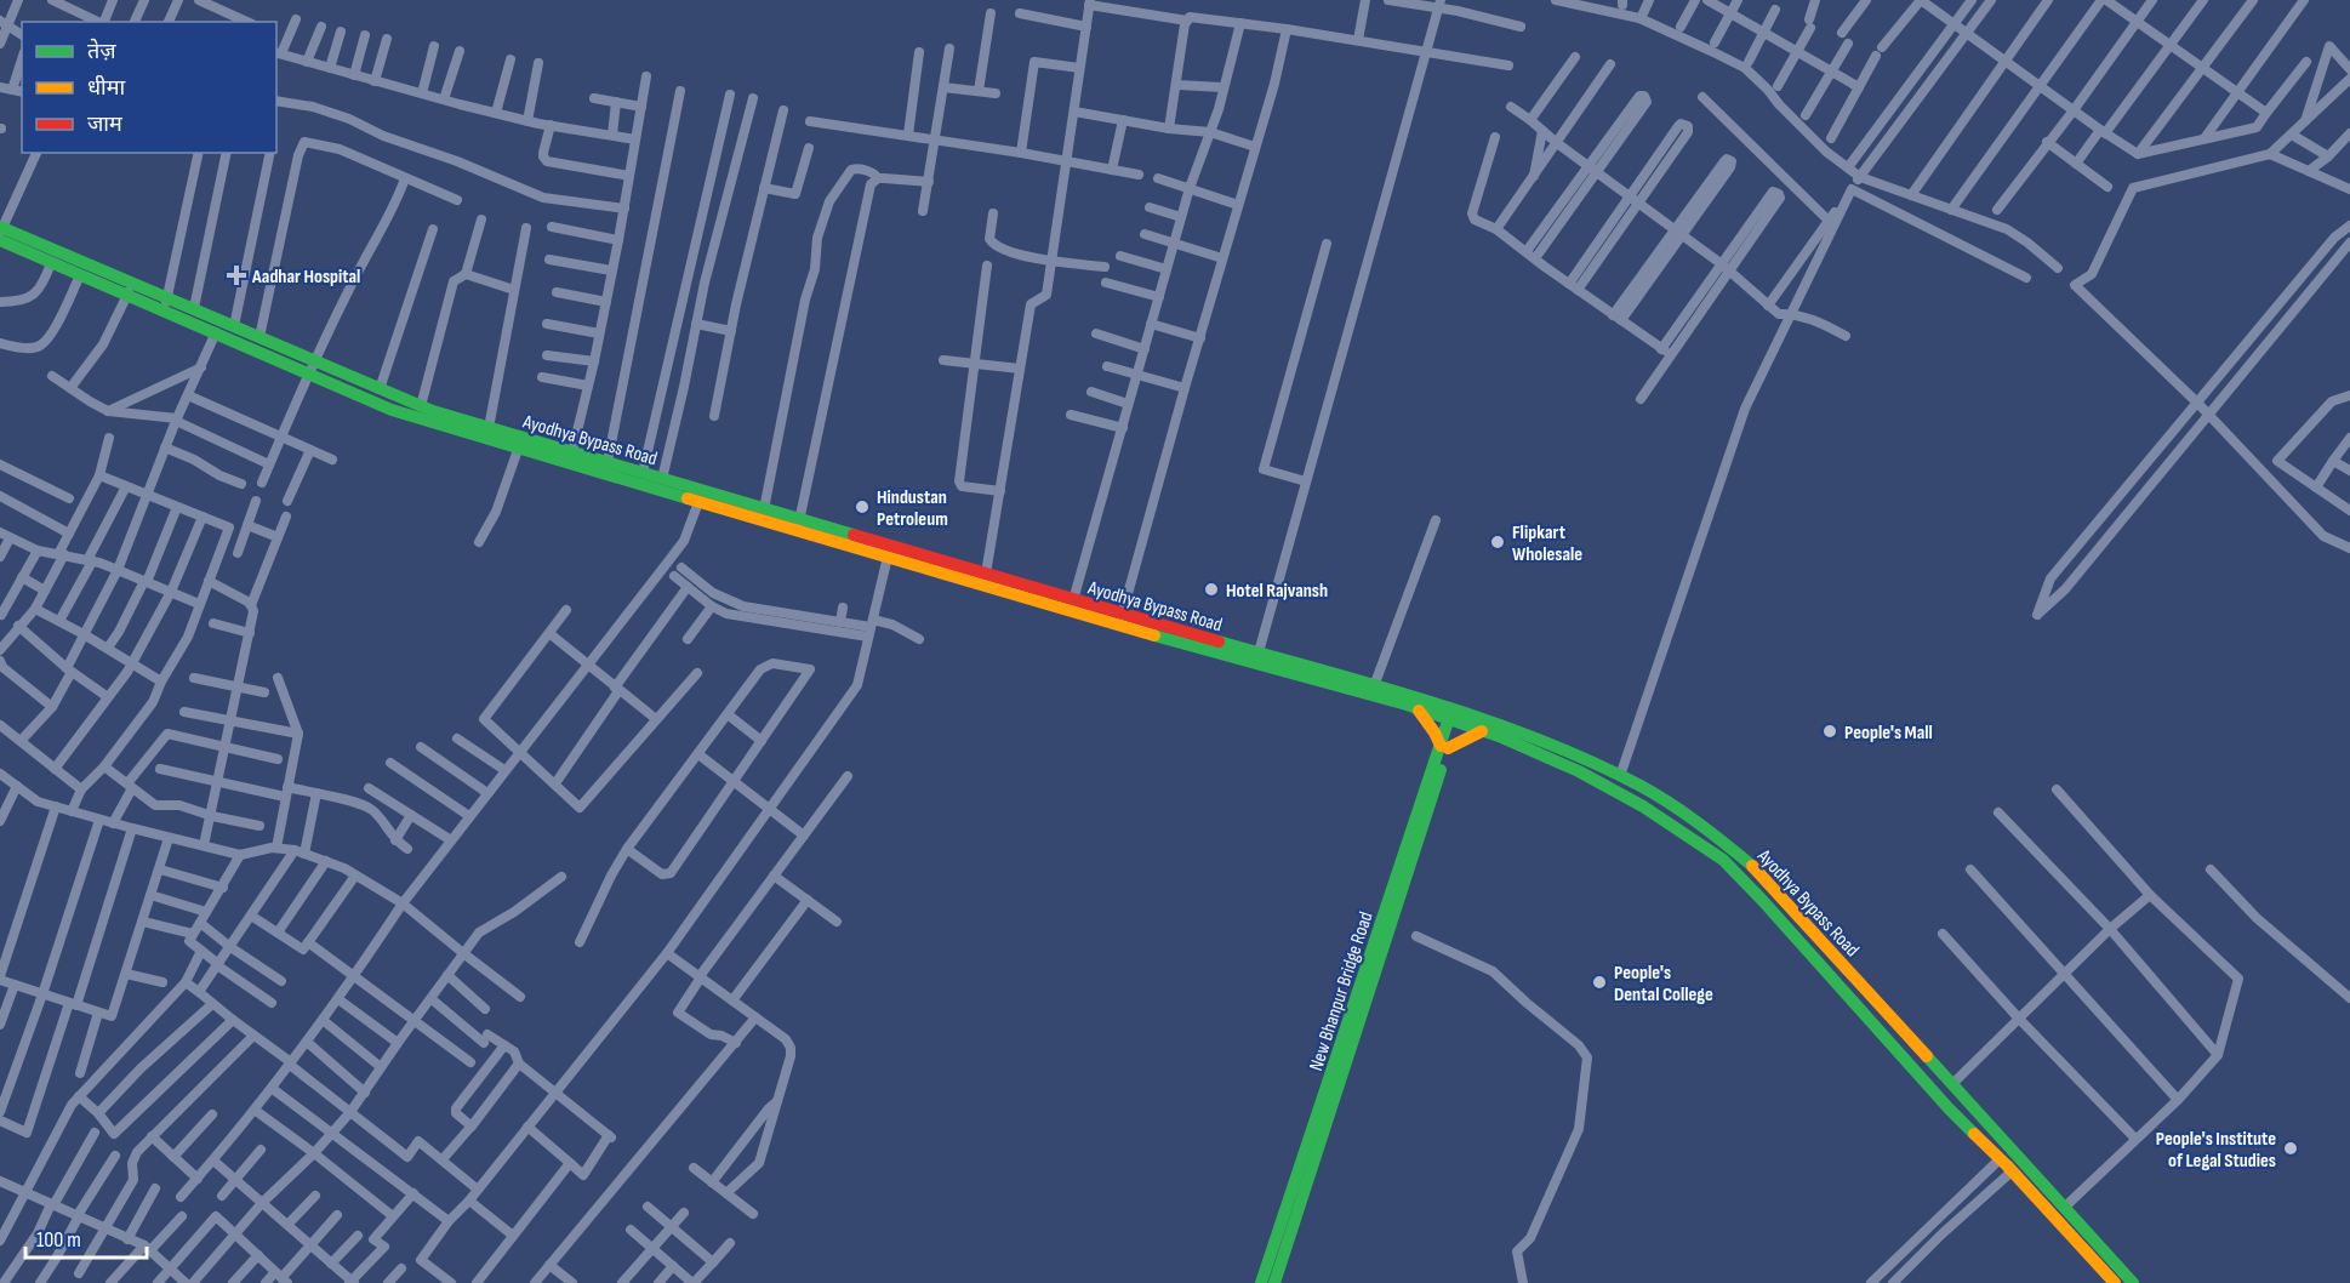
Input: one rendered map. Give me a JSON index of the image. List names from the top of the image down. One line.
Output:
{"streets":{"main road":["Ayodhya Bypass Road","New Bhanpur Bridge Road"]},"crossings":[["Ayodhya Bypass Road","New Bhanpur Bridge Road"]],"places":{"health":["Aadhar Hospital"],"other":["Hindustan Petroleum","Flipkart Wholesale","Hotel Rajvansh","People's Mall","People's Dental College","People's Institute of Legal Studies"]},"legend":["तेज़","धीमा","जाम"],"scale_bar":"100 m"}
